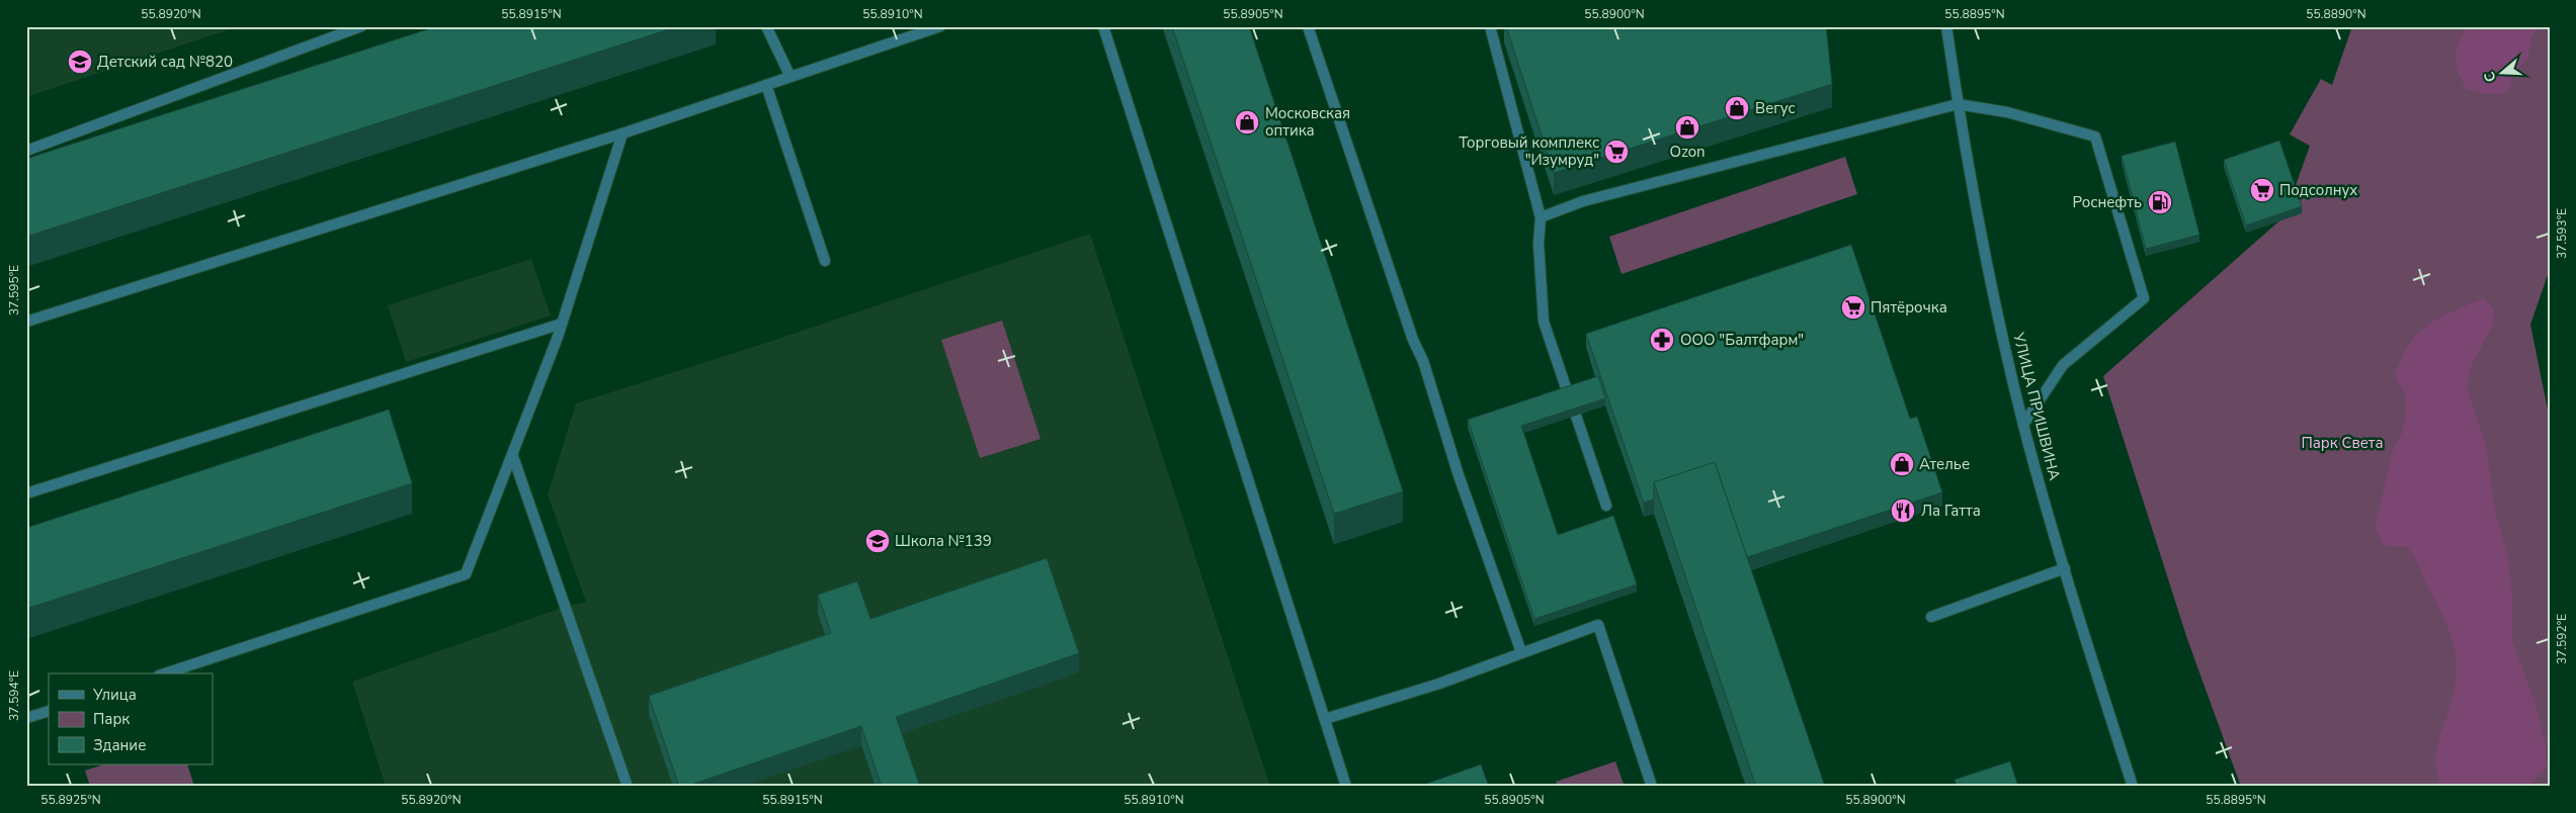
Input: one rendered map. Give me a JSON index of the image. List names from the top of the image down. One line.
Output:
{"streets":{"street":["УЛИЦА ПРИШВИНА"]},"parks":["Парк Света"],"places":{"school or university":["Детский сад №820","Школа №139"],"shop":["Вегус","Московская оптика","Ozon","Ателье"],"supermarket":["Торговый комплекс \"Изумруд\"","Подсолнух","Пятёрочка"],"fuel station":["Роснефть"],"pharmacy":["ООО \"Балтфарм\""],"restaurant":["Ла Гатта"]},"legend":["Улица","Парк","Здание"],"north":"left","coordinates":["55.8920°N","55.8915°N","55.8910°N","55.8905°N","55.8900°N","55.8895°N","55.8890°N","37.593°E","37.595°E","37.592°E","37.594°E","55.8925°N"]}
